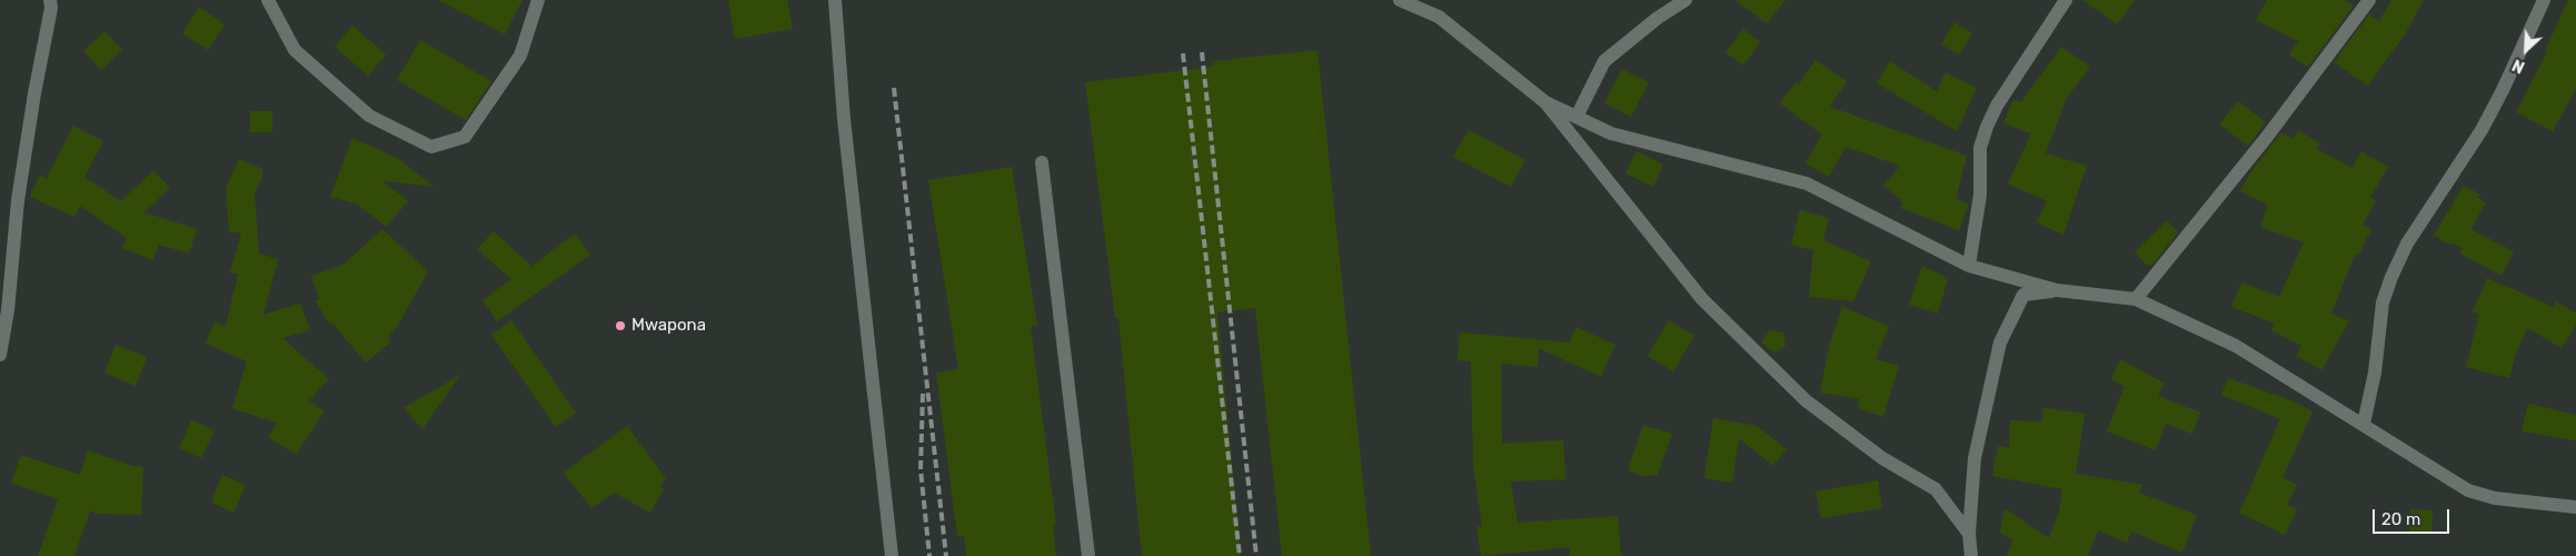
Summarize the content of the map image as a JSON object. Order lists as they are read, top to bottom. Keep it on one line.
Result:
{"places":["Mwapona"],"scale_bar":"20 m","north":"bottom left"}
